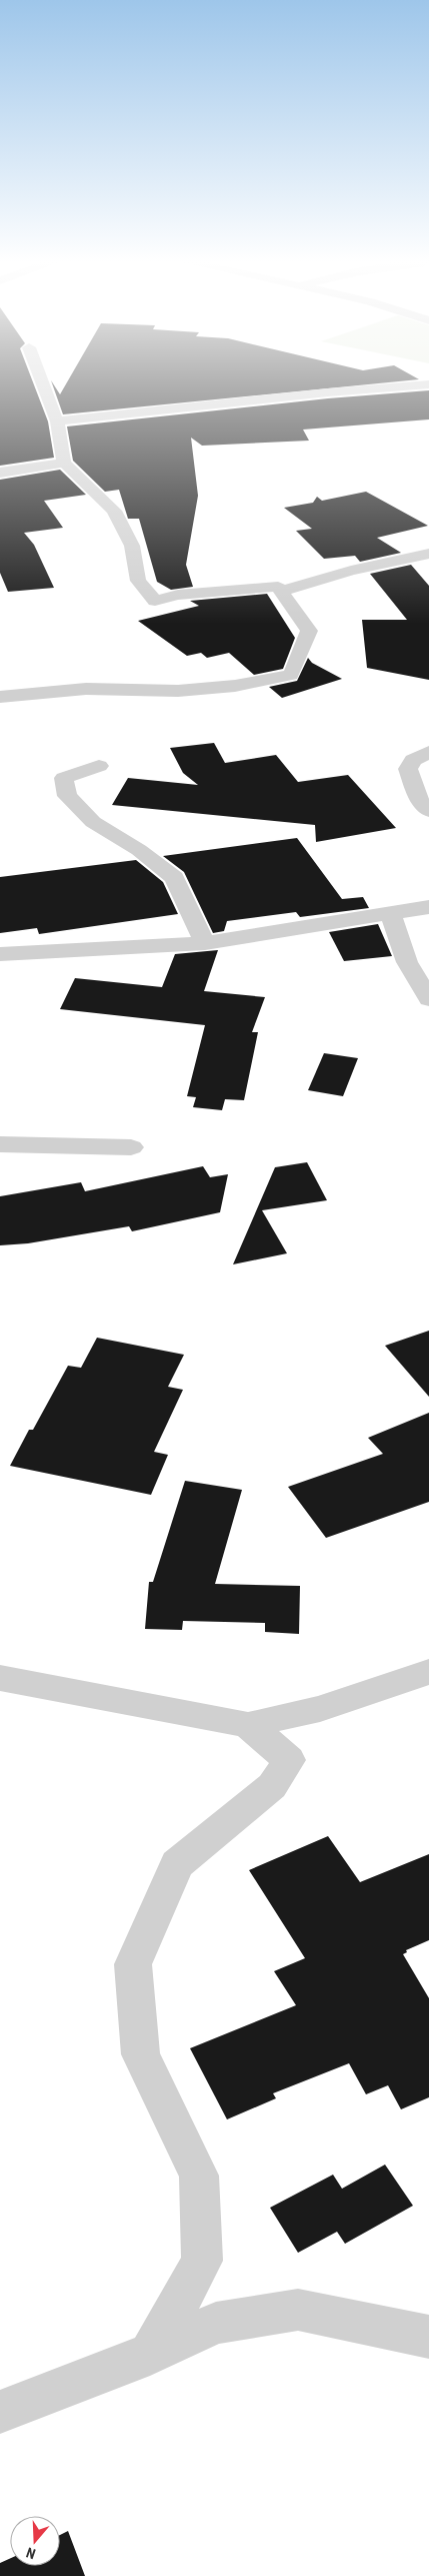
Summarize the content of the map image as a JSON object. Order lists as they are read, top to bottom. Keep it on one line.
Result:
{"north":"bottom"}
